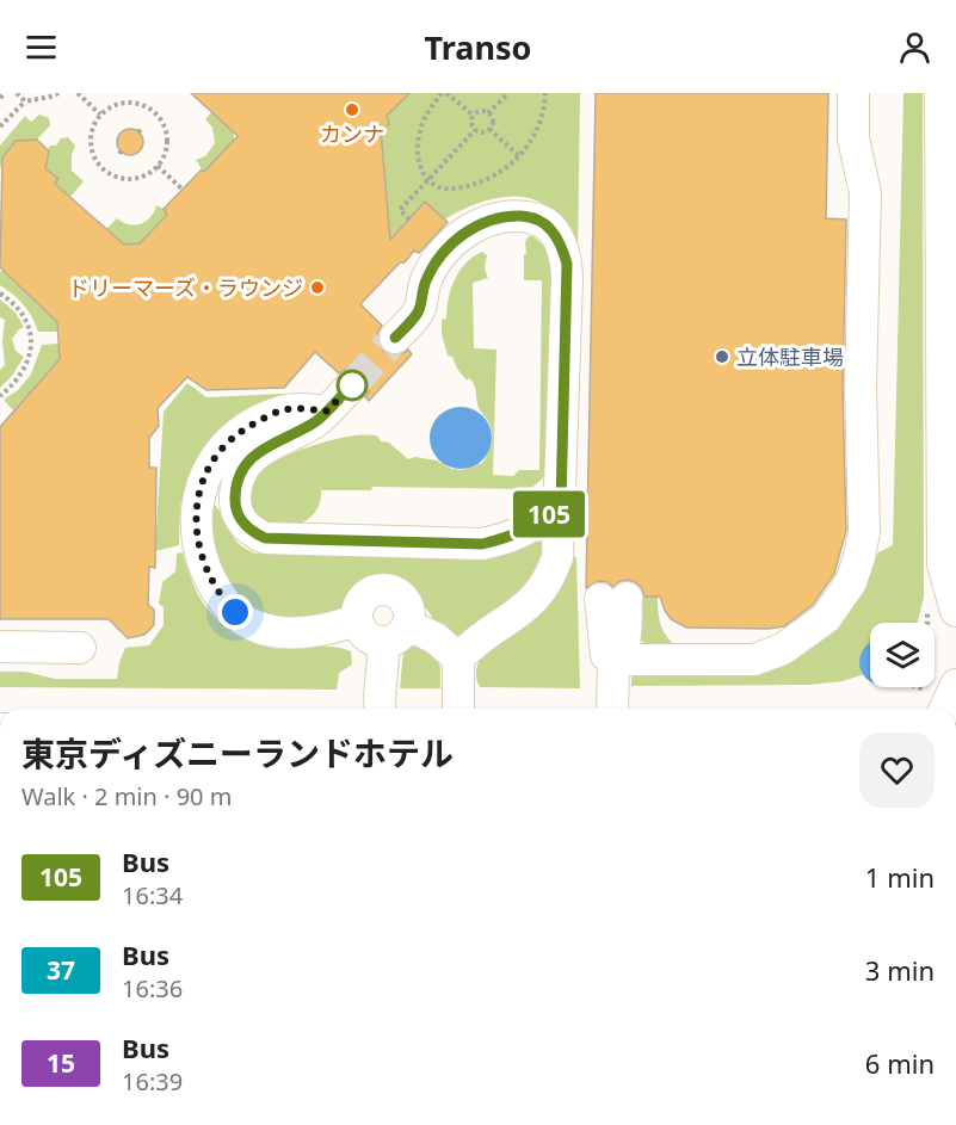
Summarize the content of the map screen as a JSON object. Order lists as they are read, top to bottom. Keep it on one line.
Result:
{"places":["カンナ","ドリーマーズ・ラウンジ","立体駐車場"],"lines":["bus line 105"],"page":{"header":"Transo","on_map":"105","heading":["東京ディズニーランドホテル","Walk · 2 min · 90 m"],"list":[{"mark":"105","name":"Bus","note":"16:34","value":"1 min"},{"mark":"37","name":"Bus","note":"16:36","value":"3 min"},{"mark":"15","name":"Bus","note":"16:39","value":"6 min"}]}}
